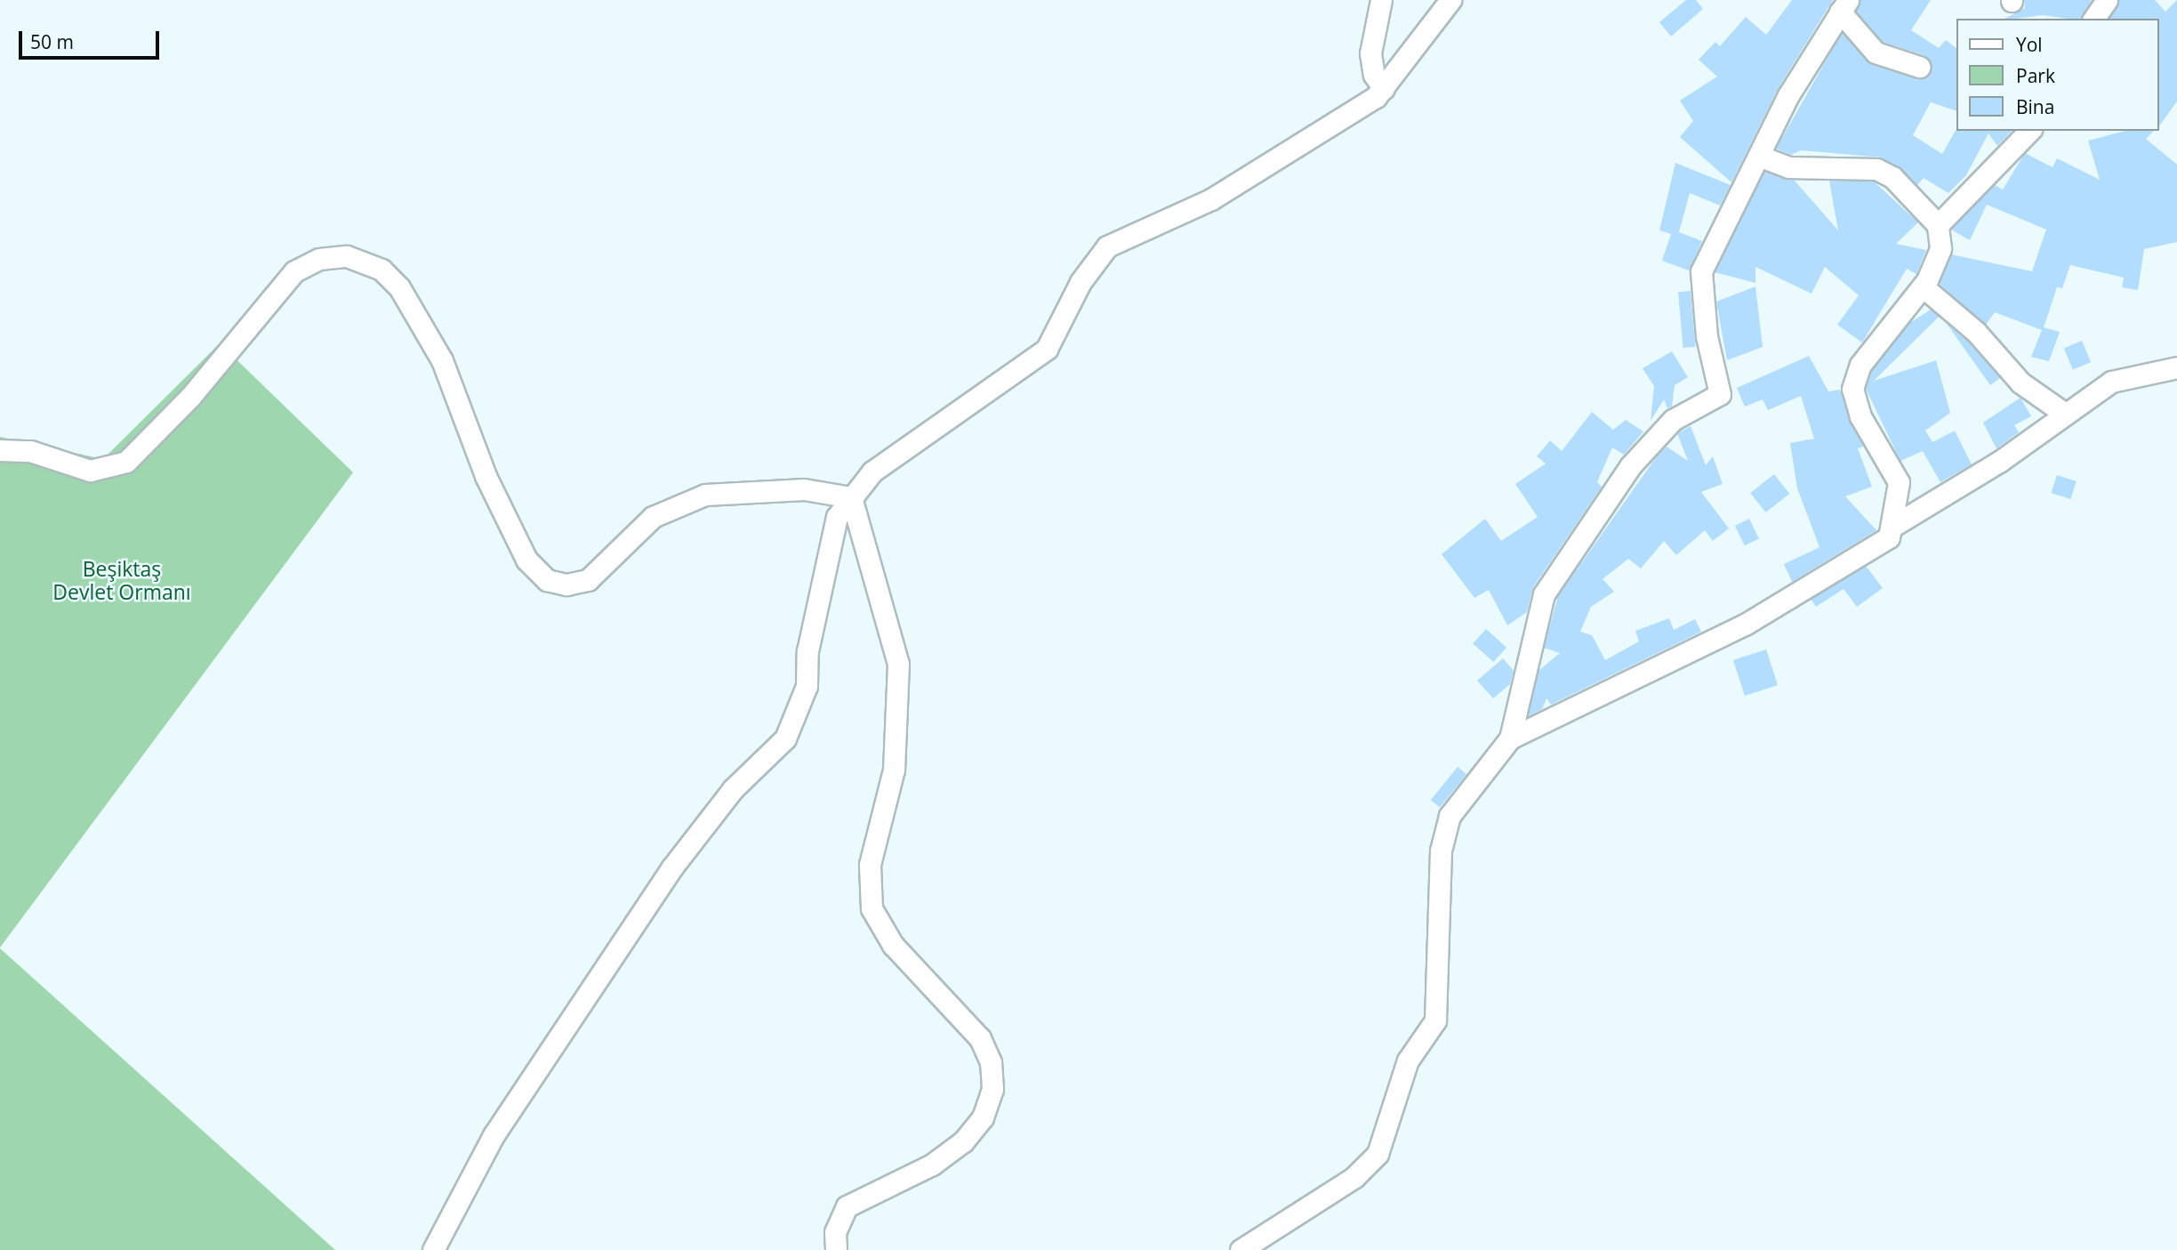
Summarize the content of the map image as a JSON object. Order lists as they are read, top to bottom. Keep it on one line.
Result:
{"parks":["Beşiktaş Devlet Ormanı"],"legend":["Yol","Park","Bina"],"scale_bar":"50 m"}
